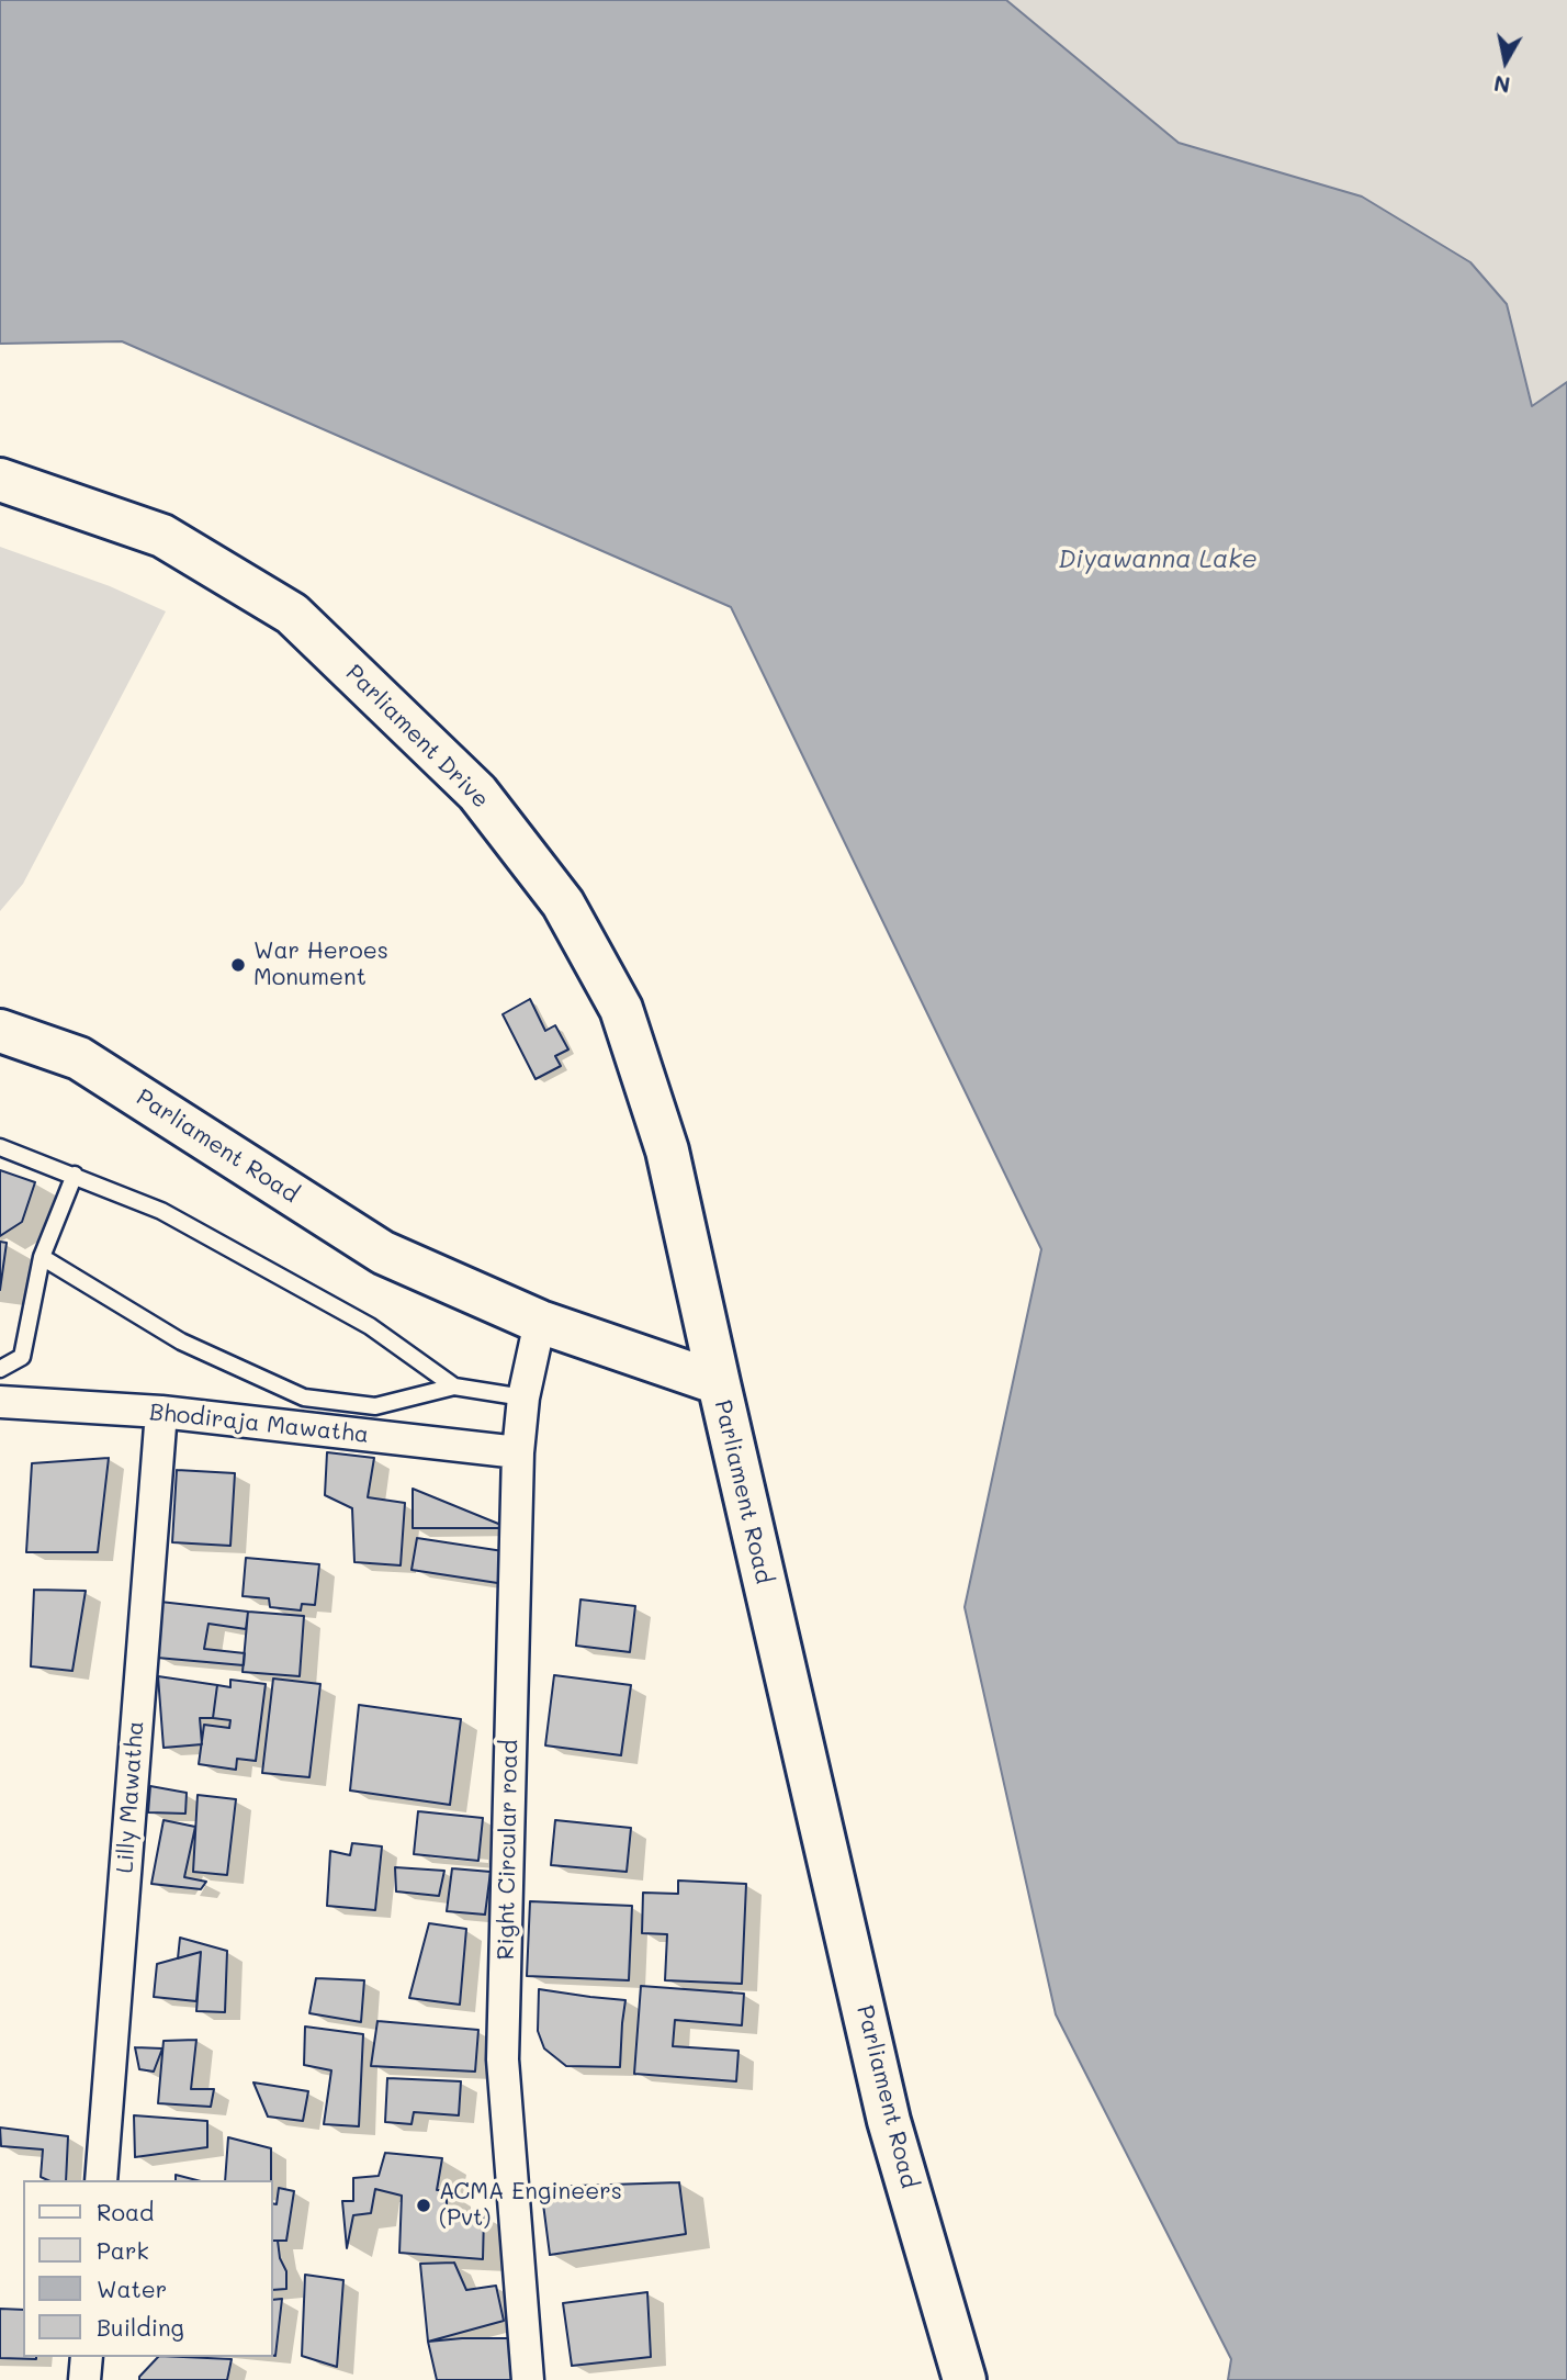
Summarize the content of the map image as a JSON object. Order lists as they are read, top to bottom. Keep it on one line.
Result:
{"streets":{"main road":["Parliament Drive","Parliament Road"],"street":["Bhodiraja Mawatha","Lilly Mawatha","Right Circular road"]},"crossings":[["Parliament Drive","Parliament Road"],["Parliament Road","Right Circular road"],["Bhodiraja Mawatha","Lilly Mawatha"],["Bhodiraja Mawatha","Right Circular road"]],"water":["Diyawanna Lake"],"places":["War Heroes Monument","ACMA Engineers (Pvt)"],"legend":["Road","Park","Water","Building"],"north":"bottom"}
